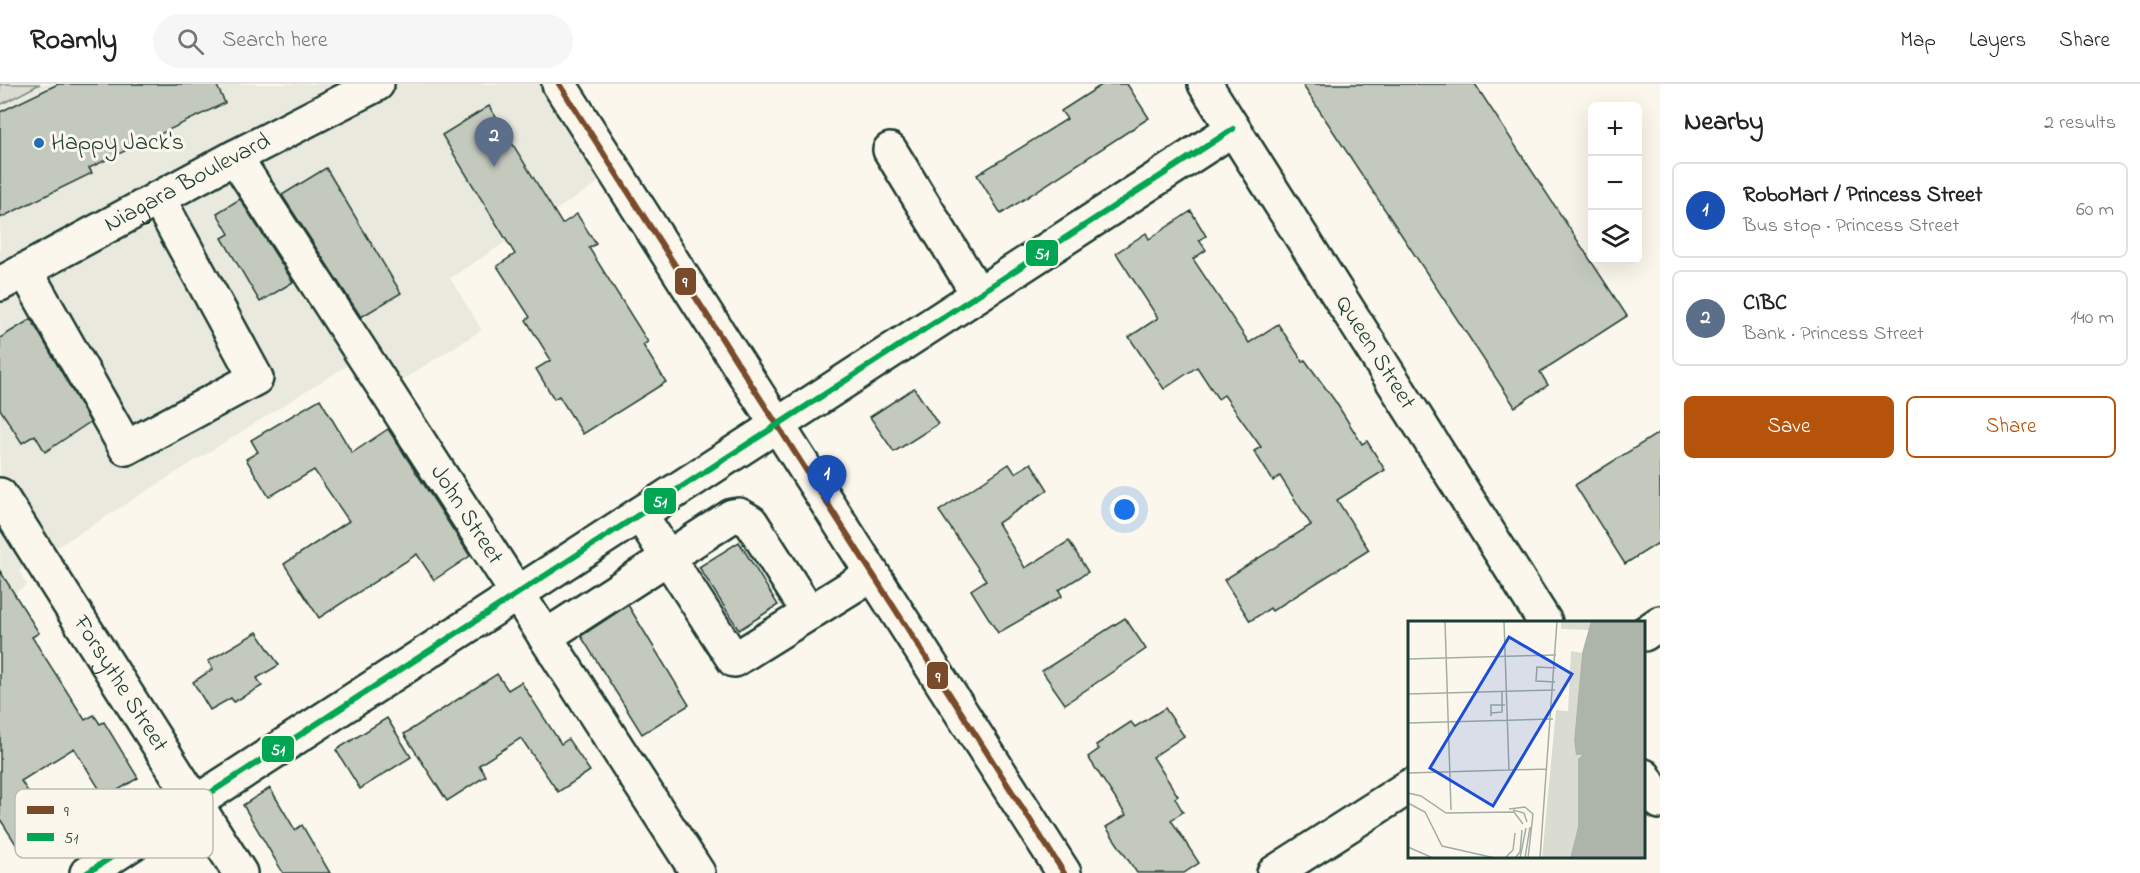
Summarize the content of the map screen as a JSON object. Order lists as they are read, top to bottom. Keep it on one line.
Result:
{"streets":{"street":["Niagara Boulevard","Queen Street","John Street","Forsythe Street"]},"crossings":[["Niagara Boulevard","John Street"]],"places":["Happy Jack's"],"lines":["transit line 9","transit line 51"],"legend":["9","51"],"page":{"header":"Roamly","search":"Search here","nav":["Map","Layers","Share"],"heading":["Nearby","2 results"],"map_buttons":["+","−"],"pins":["2","1"],"list":[{"mark":"1","name":"RoboMart / Princess Street","note":"Bus stop · Princess Street","value":"60 m"},{"mark":"2","name":"CIBC","note":"Bank · Princess Street","value":"140 m"}],"buttons":["Save","Share"]}}
